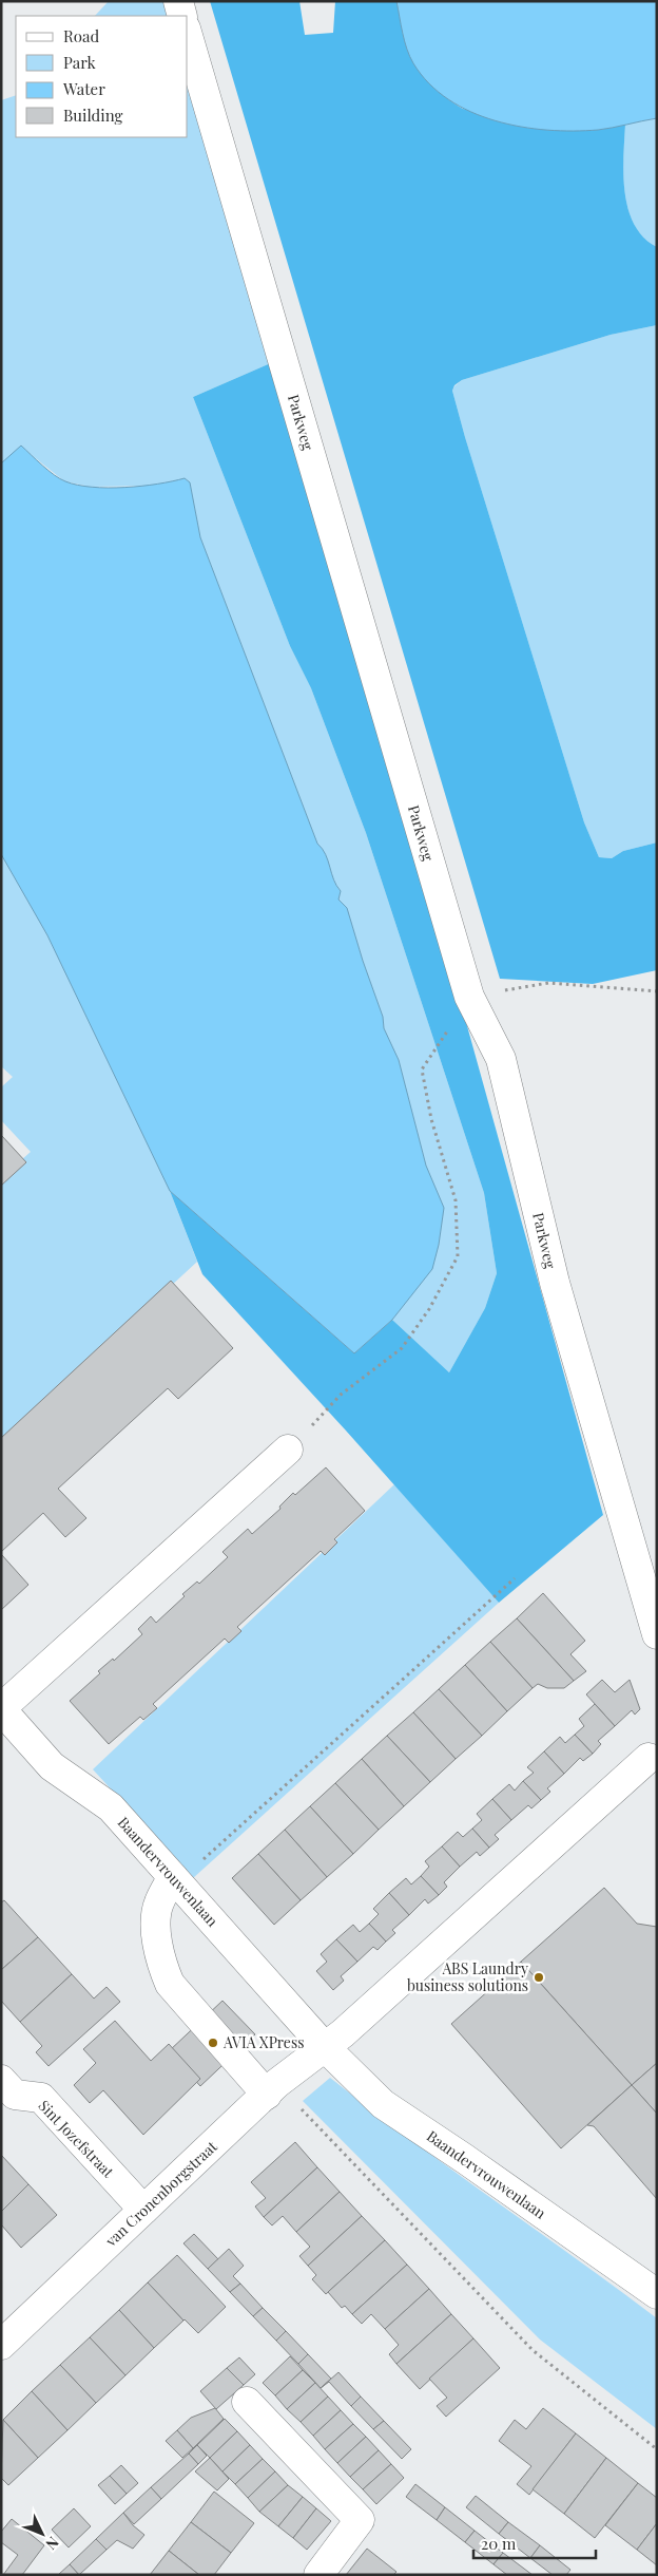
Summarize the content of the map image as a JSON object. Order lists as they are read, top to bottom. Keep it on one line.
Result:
{"streets":{"street":["Parkweg","Baandervrouwenlaan","Sint Jozefstraat","van Cronenborgstraat"]},"crossings":[["Baandervrouwenlaan","van Cronenborgstraat"],["Sint Jozefstraat","van Cronenborgstraat"]],"places":["ABS Laundry business solutions","AVIA XPress"],"legend":["Road","Park","Water","Building"],"scale_bar":"20 m","north":"bottom right"}
